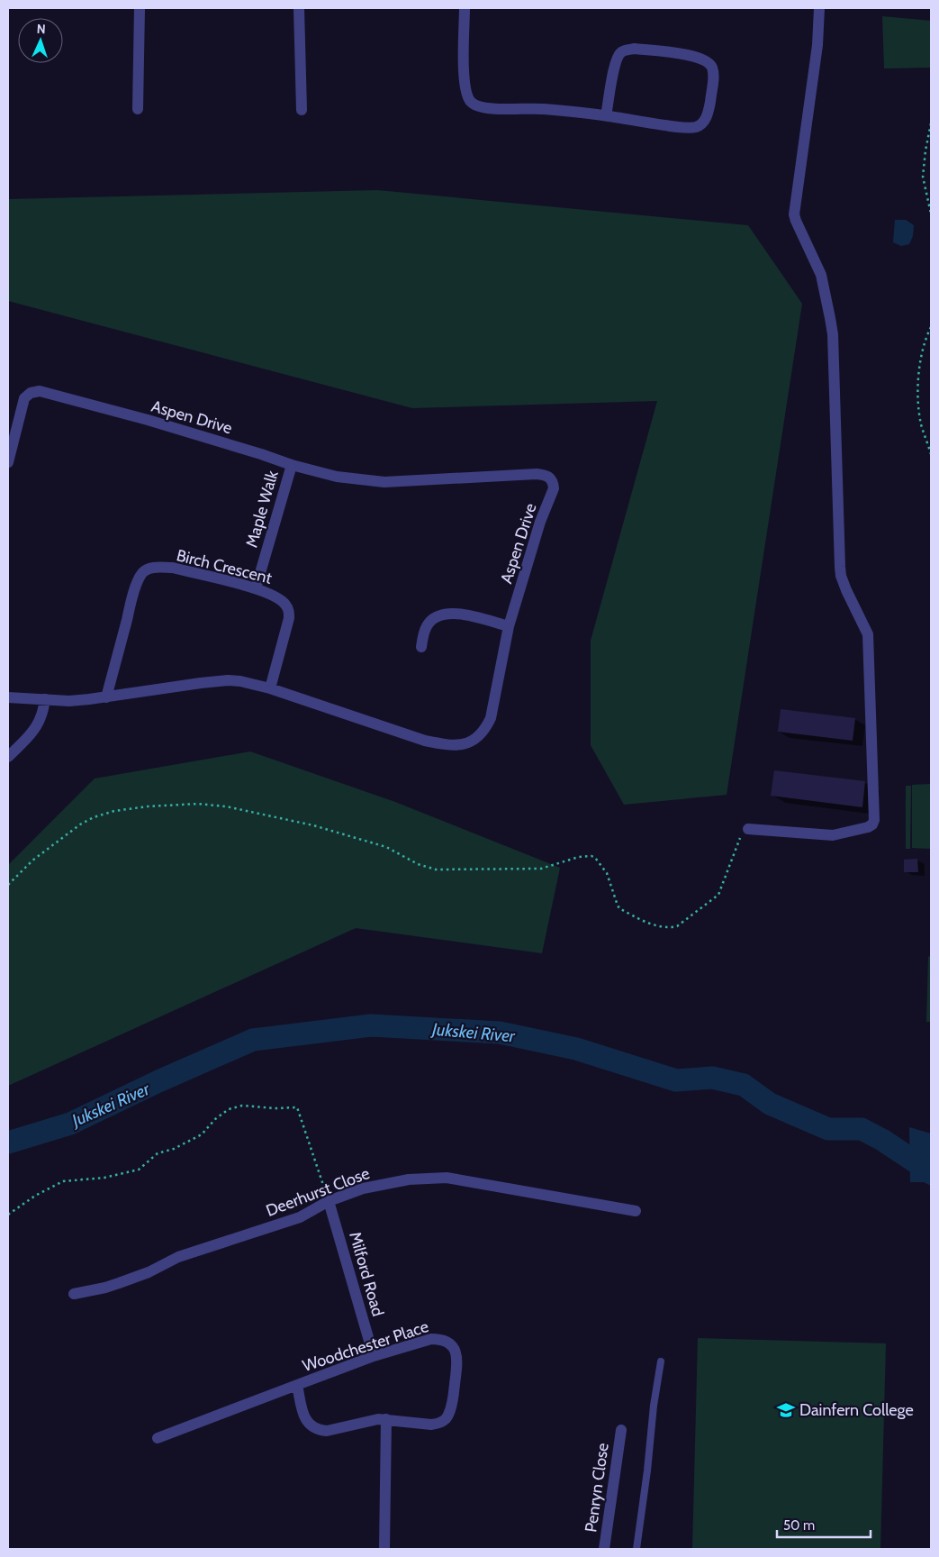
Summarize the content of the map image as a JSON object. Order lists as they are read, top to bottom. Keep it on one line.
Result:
{"streets":{"street":["Aspen Drive","Maple Walk","Birch Crescent","Deerhurst Close","Milford Road","Woodchester Place","Penryn Close"]},"crossings":[["Aspen Drive","Maple Walk"],["Aspen Drive","Birch Crescent"],["Maple Walk","Birch Crescent"],["Deerhurst Close","Milford Road"],["Milford Road","Woodchester Place"]],"water":["Jukskei River"],"places":{"school or university":["Dainfern College"]},"scale_bar":"50 m","north":"top"}
